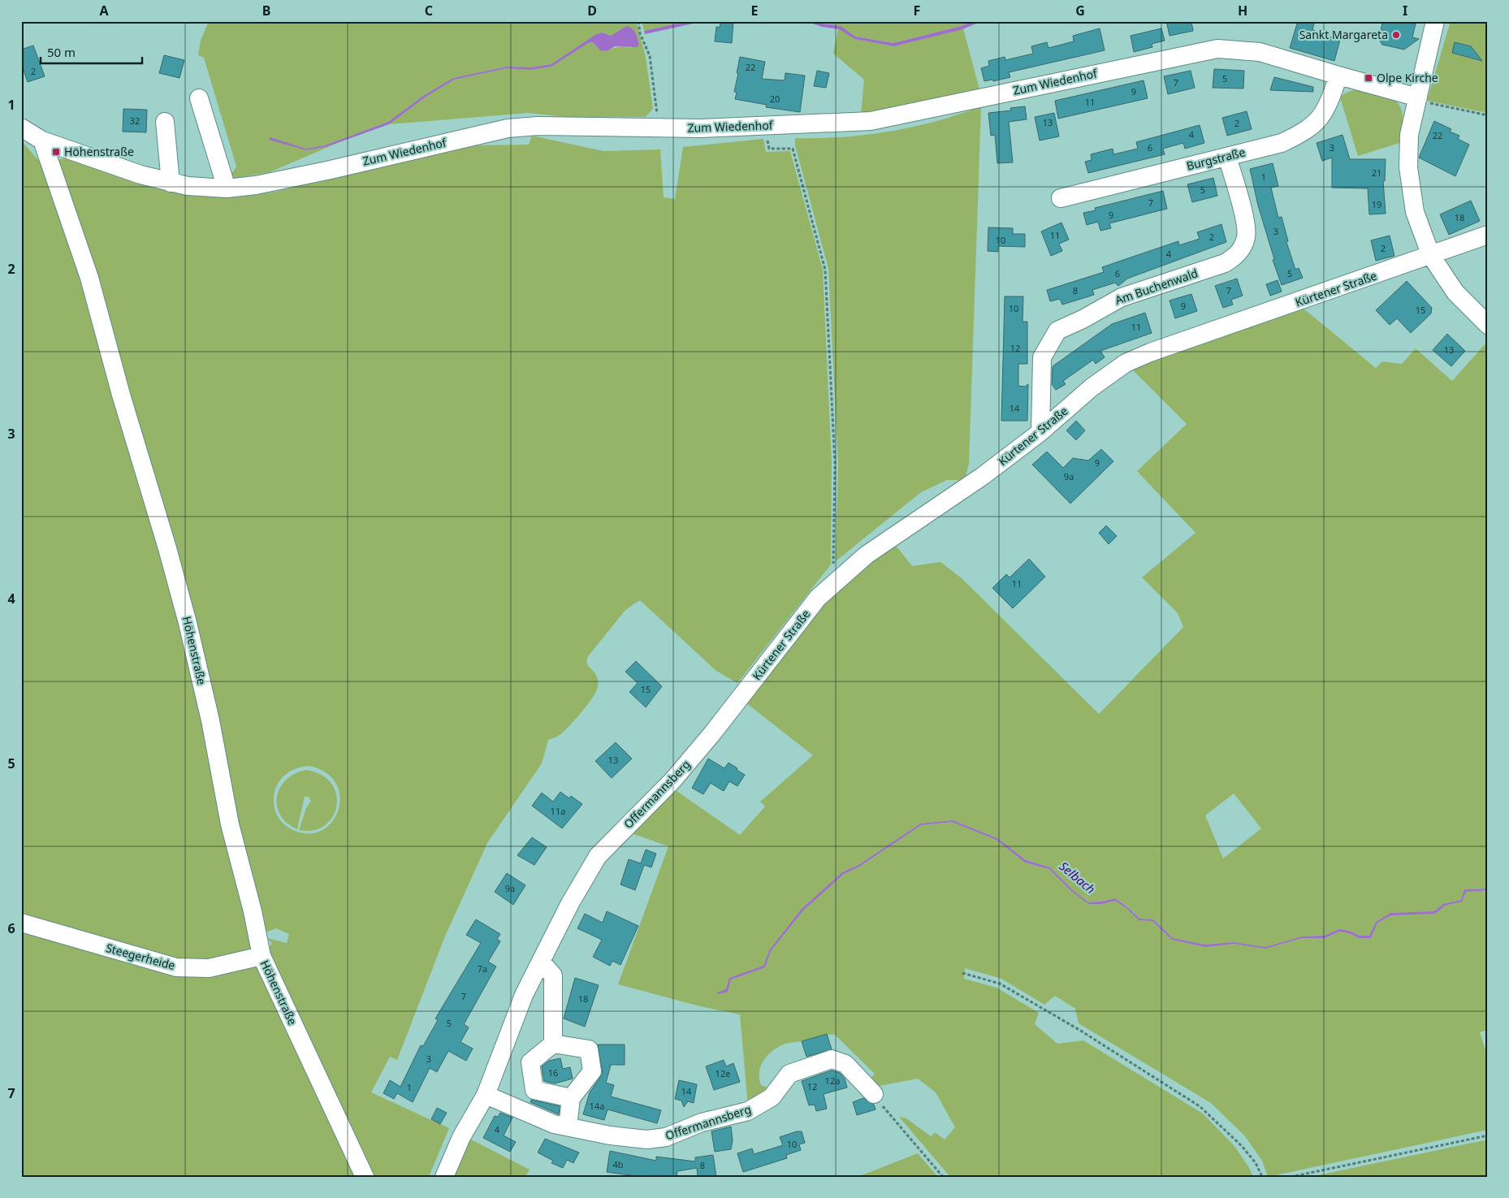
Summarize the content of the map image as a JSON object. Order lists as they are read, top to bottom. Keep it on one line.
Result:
{"streets":{"street":["Zum Wiedenhof","Burgstraße","Am Buchenwald","Kürtener Straße","Höhenstraße","Offermannsberg","Steegerheide"]},"crossings":[["Zum Wiedenhof","Burgstraße"],["Zum Wiedenhof","Höhenstraße"],["Burgstraße","Am Buchenwald"],["Am Buchenwald","Kürtener Straße"],["Kürtener Straße","Offermannsberg"],["Höhenstraße","Steegerheide"]],"water":["Selbach"],"places":{"other":["Sankt Margareta"],"transit":["Olpe Kirche","Höhenstraße"]},"house_numbers":["22","2","5","7","9","20","11","32","13","2","4","22","6","3","21","1","5","7","19","9","18","3","11","2","10","2","4","6","5","8","7","9","10","15","11","12","13","14","9","9a","11","15","13","11a","9a","7a","7","18","5","3","16","12e","12a","12","1","14","14a","4","10","4b","8"],"scale_bar":"50 m","grid":{"columns":["A","B","C","D","E","F","G","H","I"],"rows":["1","2","3","4","5","6","7"]}}
